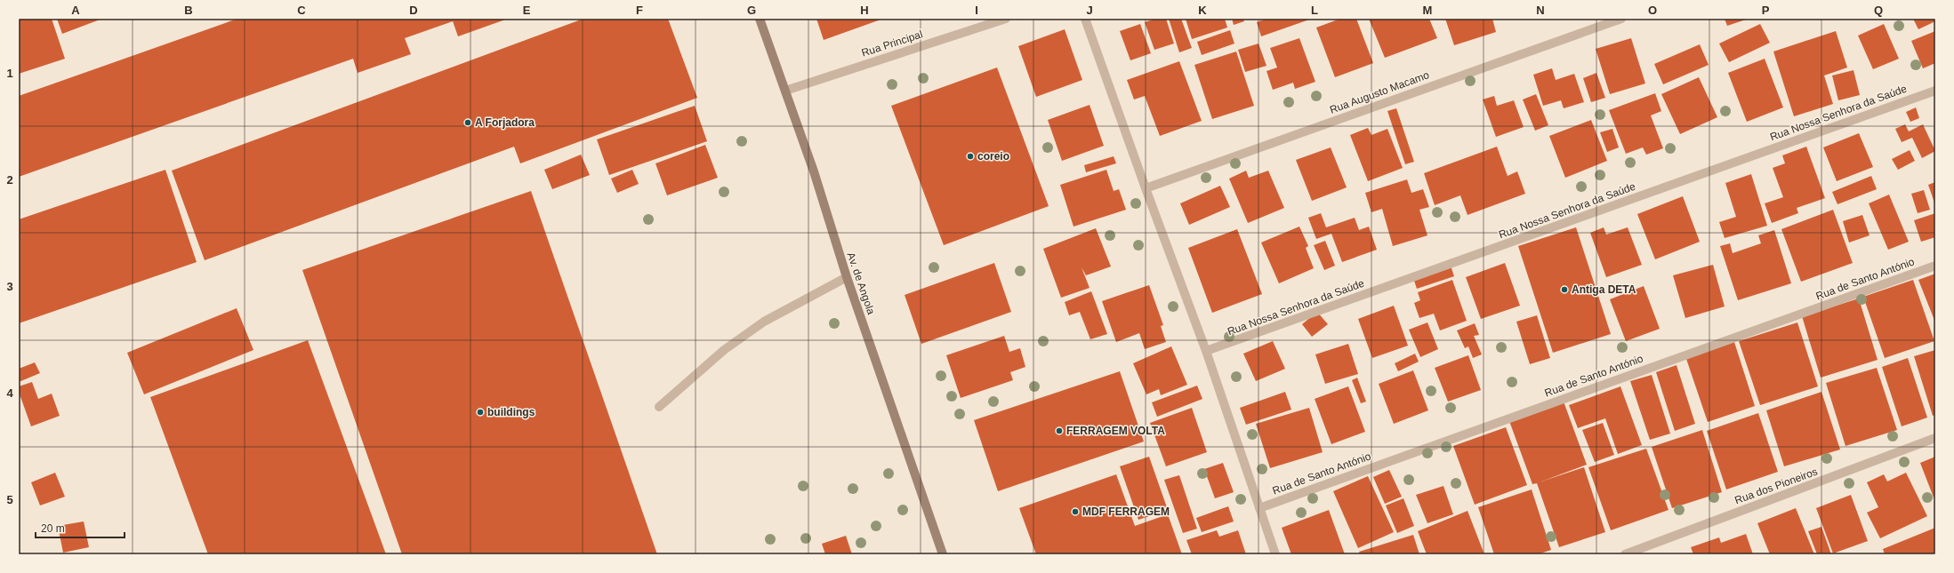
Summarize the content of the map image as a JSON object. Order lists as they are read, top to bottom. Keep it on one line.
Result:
{"streets":{"main road":["Av. de Angola"],"street":["Rua Principal","Rua Augusto Macamo","Rua Nossa Senhora da Saúde","Rua de Santo António","Rua dos Pioneiros"]},"crossings":[["Rua Principal","Av. de Angola"]],"places":["A Forjadora","coreio","Antiga DETA","buildings","FERRAGEM VOLTA","MDF FERRAGEM"],"scale_bar":"20 m","grid":{"columns":["A","B","C","D","E","F","G","H","I","J","K","L","M","N","O","P","Q"],"rows":["1","2","3","4","5"]}}
